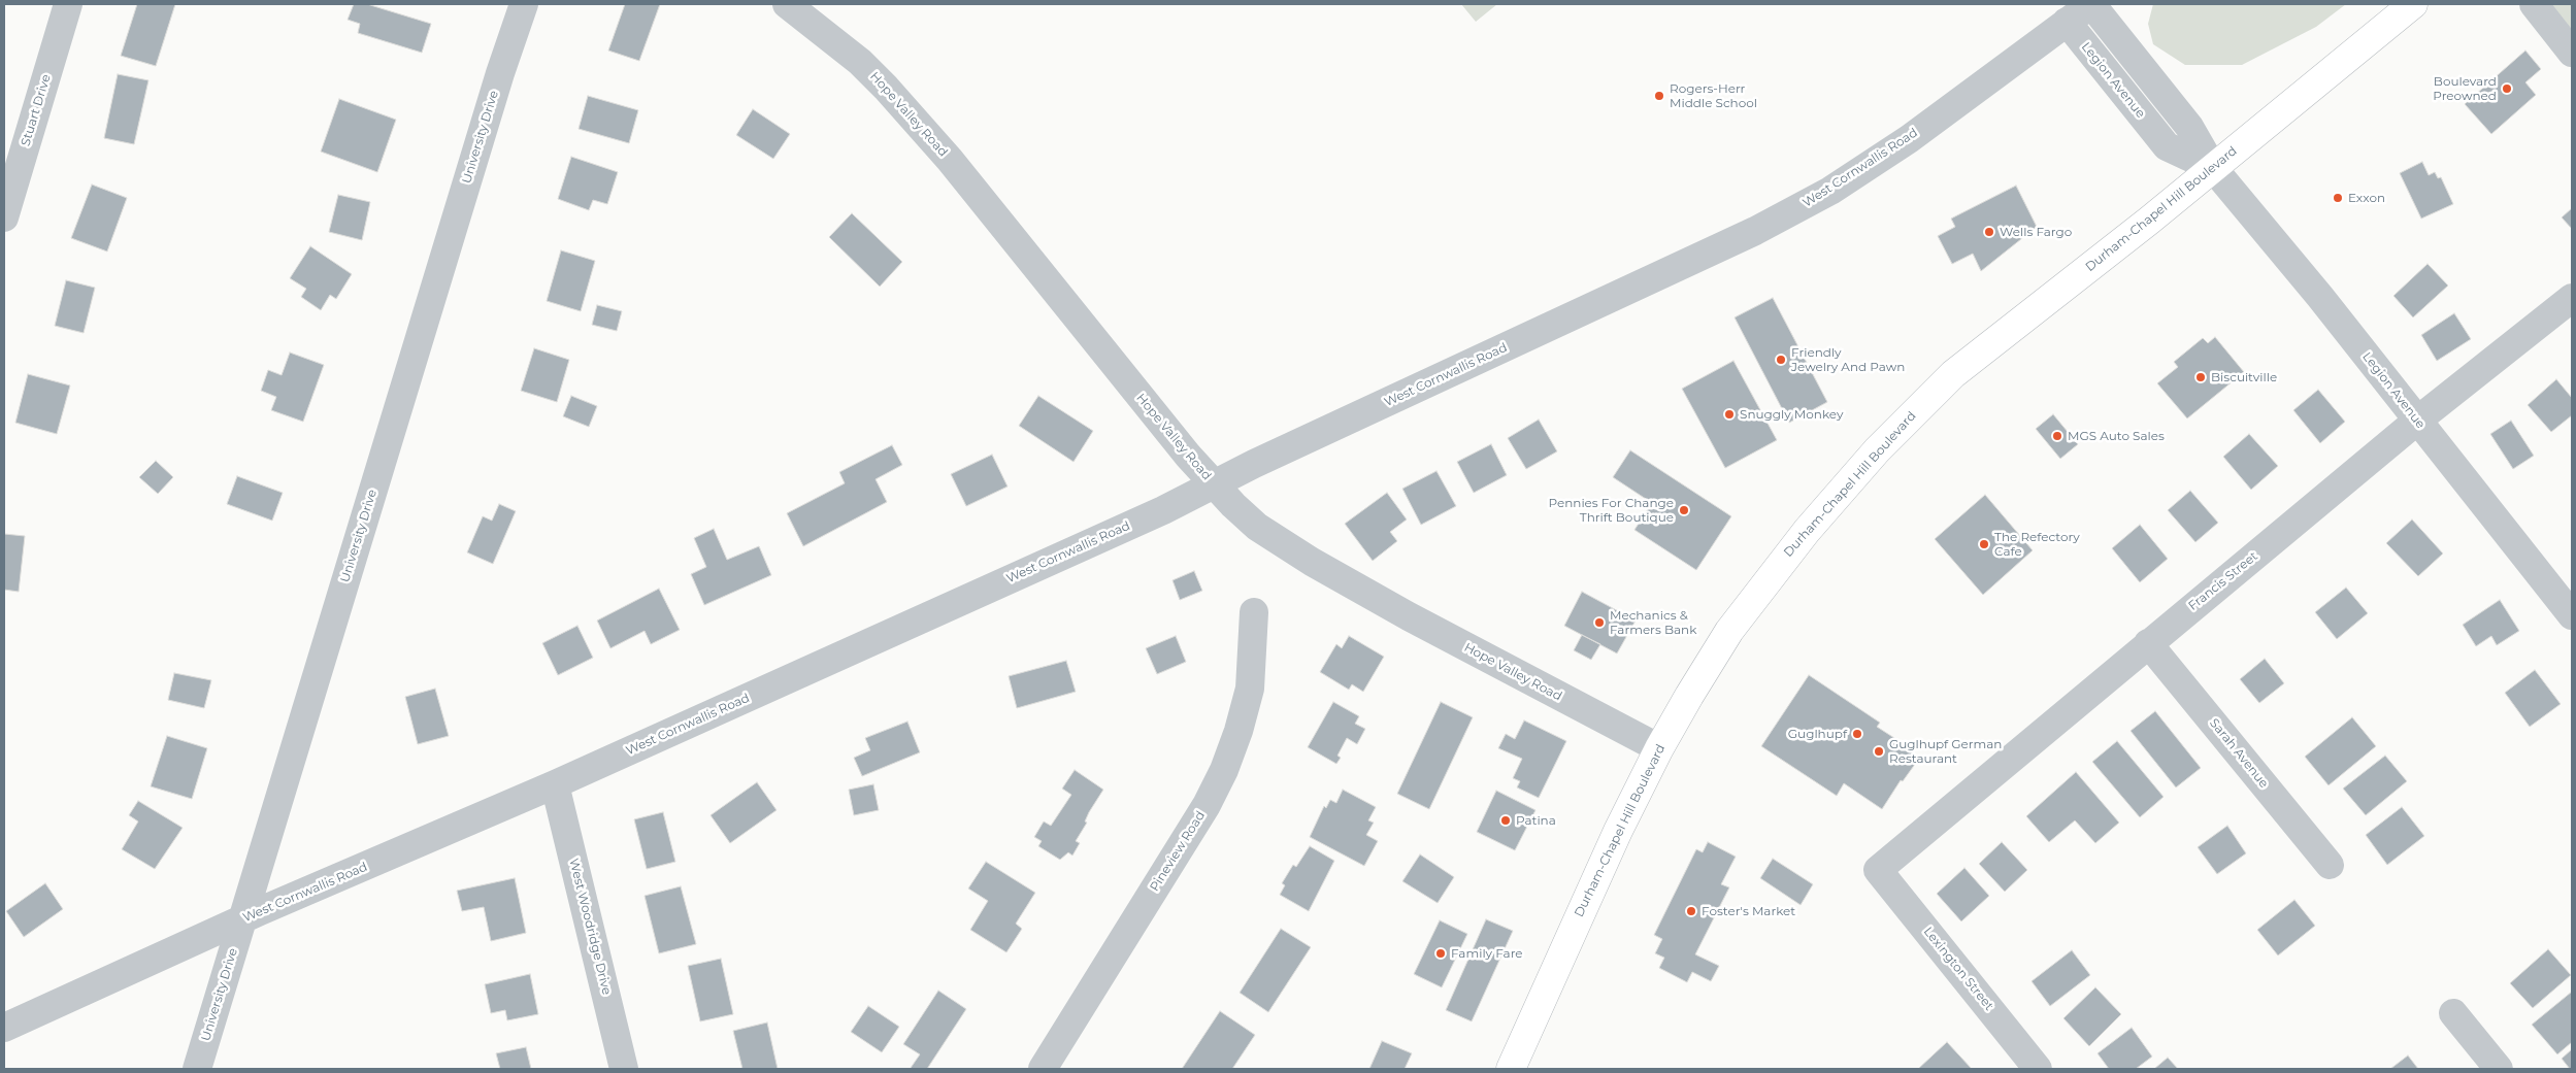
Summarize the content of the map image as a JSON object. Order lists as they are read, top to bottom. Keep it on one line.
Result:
{"streets":{"main road":["Durham-Chapel Hill Boulevard"],"street":["Legion Avenue","Stuart Drive","Hope Valley Road","University Drive","West Cornwallis Road","Francis Street","Sarah Avenue","Pineview Road","West Woodridge Drive","Lexington Street"]},"crossings":[["Legion Avenue","West Cornwallis Road"],["Legion Avenue","Durham-Chapel Hill Boulevard"],["Legion Avenue","Francis Street"],["Hope Valley Road","West Cornwallis Road"],["Hope Valley Road","Durham-Chapel Hill Boulevard"],["University Drive","West Cornwallis Road"],["West Cornwallis Road","West Woodridge Drive"],["Francis Street","Sarah Avenue"],["Francis Street","Lexington Street"]],"places":["Boulevard Preowned","Rogers-Herr Middle School","Exxon","Wells Fargo","Friendly Jewelry And Pawn","Biscuitville","Snuggly Monkey","MGS Auto Sales","Pennies For Change Thrift Boutique","The Refectory Cafe","Mechanics & Farmers Bank","Guglhupf","Guglhupf German Restaurant","Patina","Foster's Market","Family Fare"]}
